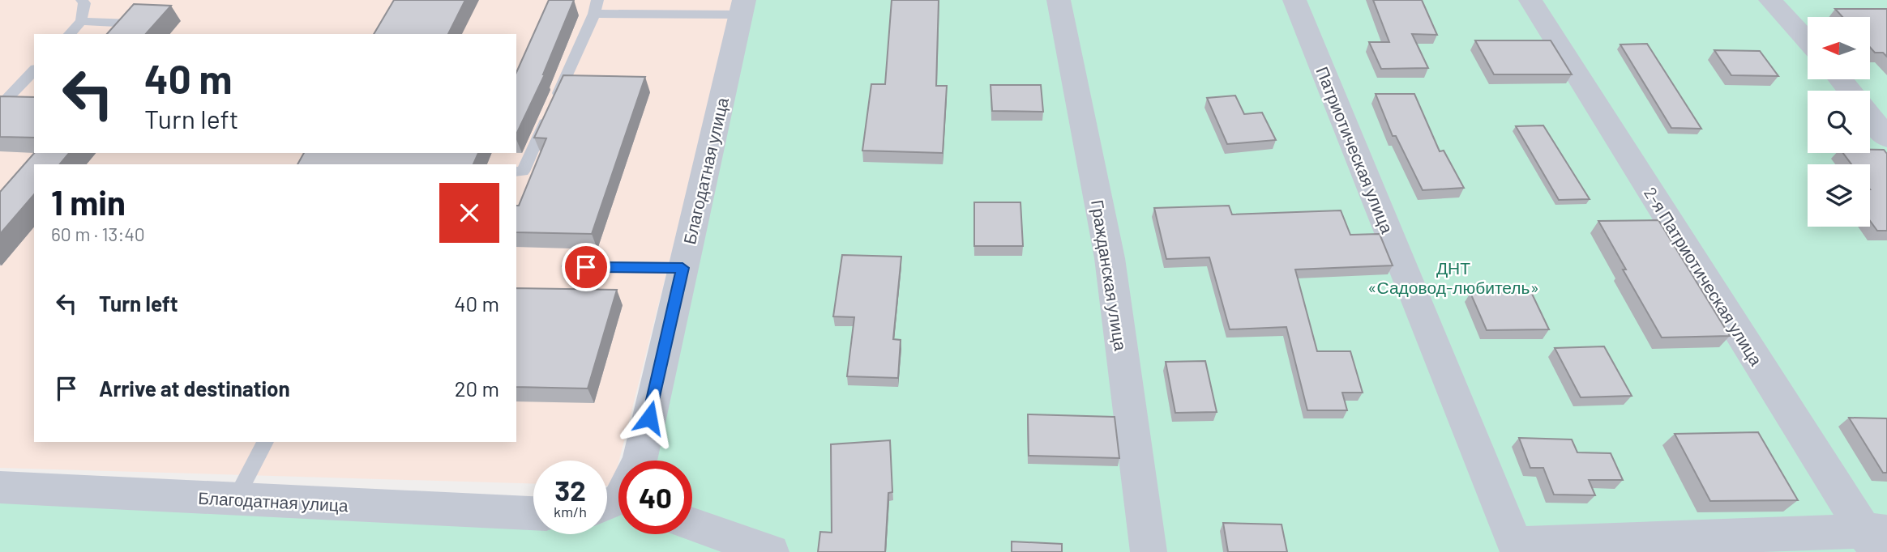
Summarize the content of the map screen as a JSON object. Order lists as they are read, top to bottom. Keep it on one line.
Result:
{"streets":{"street":["Патриотическая улица","Благодатная улица","Гражданская улица","2-я Патриотическая улица"]},"parks":["ДНТ «Садовод-любитель»"],"north":"left","page":{"turn":["40 m","Turn left"],"heading":["1 min","60 m · 13:40"],"list":[{"name":"Turn left","value":"40 m"},{"name":"Arrive at destination","value":"20 m"}],"speed":"32 km/h","limit":"40"}}
